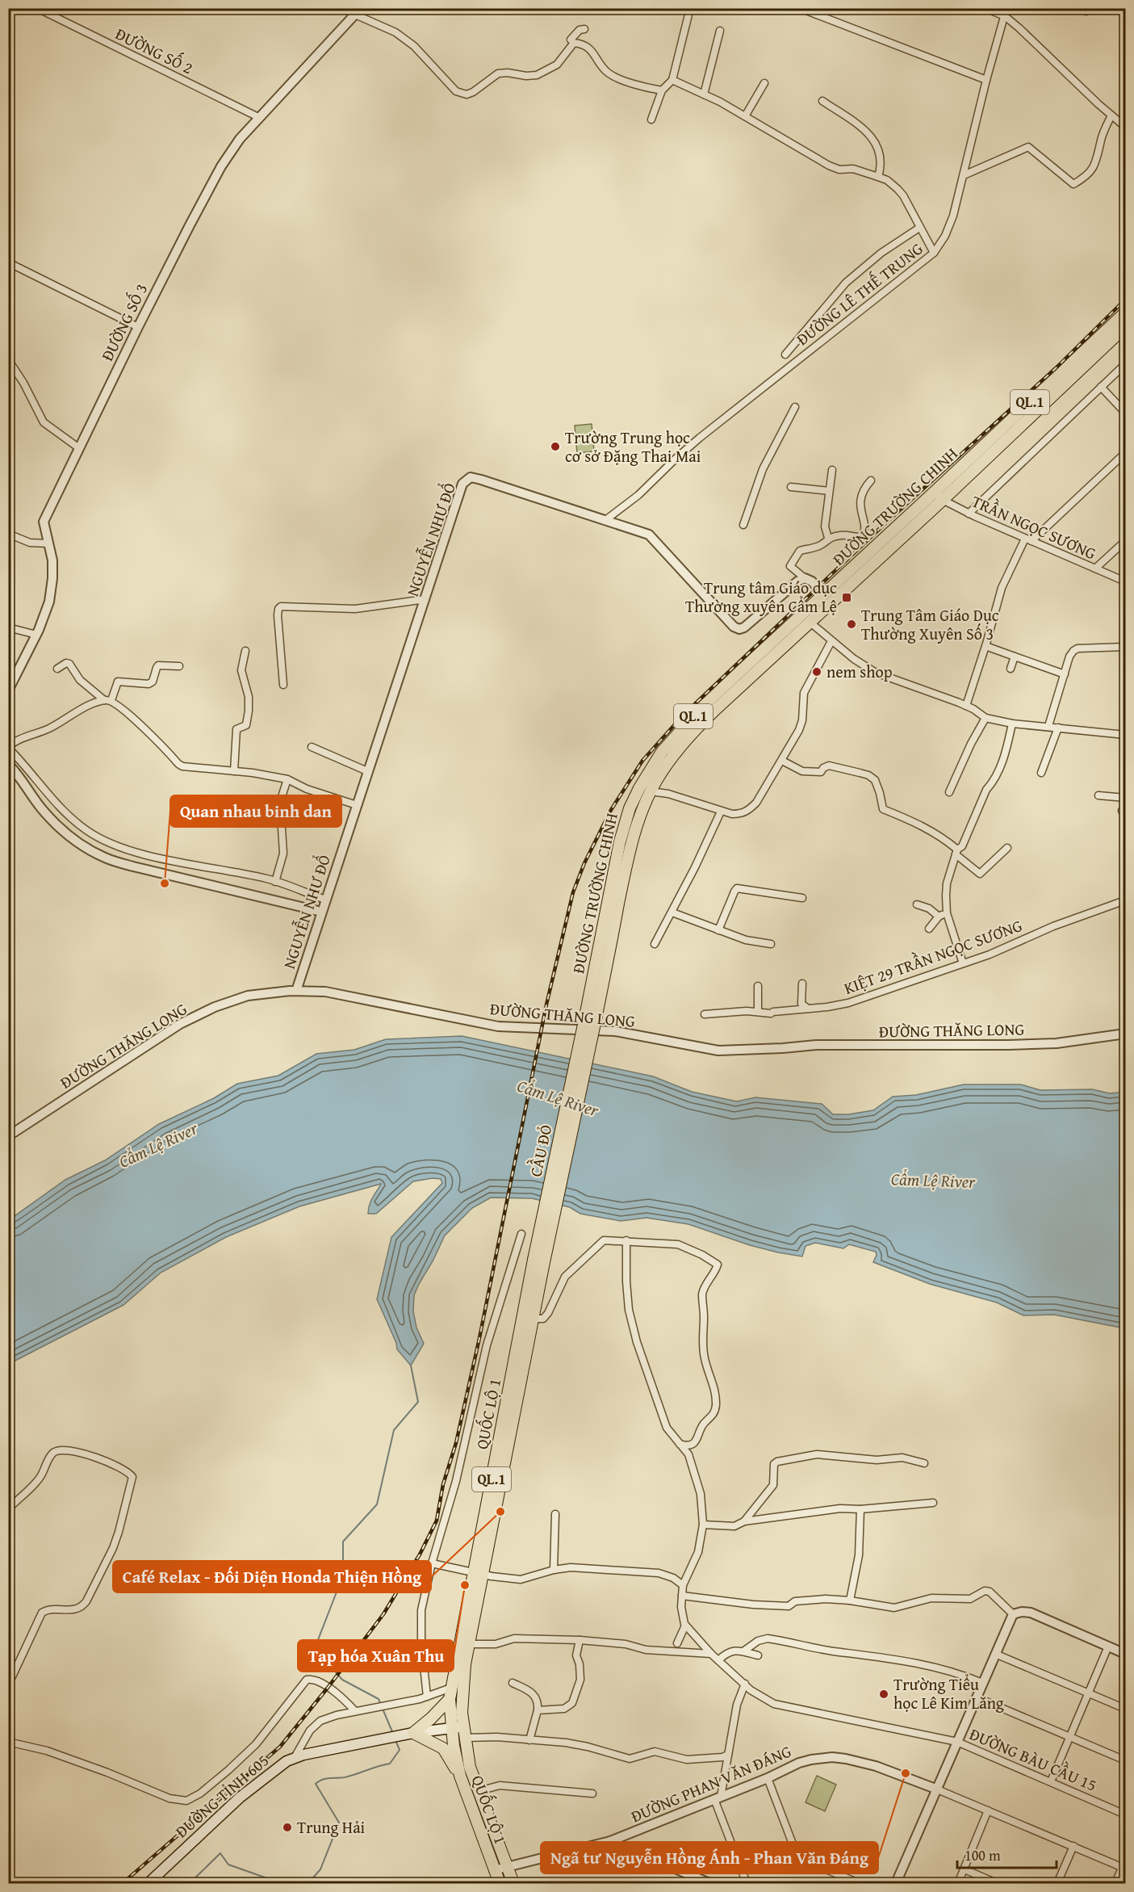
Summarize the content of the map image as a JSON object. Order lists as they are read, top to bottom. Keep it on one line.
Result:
{"streets":{"highway":["QL.1","ĐƯỜNG TRƯỜNG CHINH","CẦU ĐỎ","QUỐC LỘ 1"],"main road":["ĐƯỜNG TỈNH 605"],"street":["ĐƯỜNG SỐ 2","ĐƯỜNG LÊ THẾ TRUNG","ĐƯỜNG SỐ 3","TRẦN NGỌC SƯƠNG","NGUYỄN NHƯ ĐỔ","KIỆT 29 TRẦN NGỌC SƯƠNG","ĐƯỜNG THĂNG LONG","ĐƯỜNG BÀU CẦU 15","ĐƯỜNG PHAN VĂN ĐÁNG"]},"crossings":[["ĐƯỜNG SỐ 2","ĐƯỜNG SỐ 3"],["ĐƯỜNG LÊ THẾ TRUNG","NGUYỄN NHƯ ĐỔ"],["ĐƯỜNG TRƯỜNG CHINH","TRẦN NGỌC SƯƠNG"],["ĐƯỜNG TRƯỜNG CHINH","CẦU ĐỎ"],["NGUYỄN NHƯ ĐỔ","ĐƯỜNG THĂNG LONG"],["CẦU ĐỎ","QUỐC LỘ 1"],["QUỐC LỘ 1","ĐƯỜNG PHAN VĂN ĐÁNG"],["QUỐC LỘ 1","ĐƯỜNG TỈNH 605"]],"water":["Cẩm Lệ River"],"places":{"other":["Trường Trung học cơ sở Đặng Thai Mai","Trung Tâm Giáo Dục Thường Xuyên Số 3","nem shop","Quan nhau binh dan","Café Relax - Đối Diện Honda Thiện Hồng","Tạp hóa Xuân Thu","Trường Tiểu học Lê Kim Lăng","Ngã tư Nguyễn Hồng Ánh - Phan Văn Đáng","Trung Hải"],"transit":["Trung tâm Giáo dục Thường xuyên Cẩm Lệ"]},"scale_bar":"100 m"}
